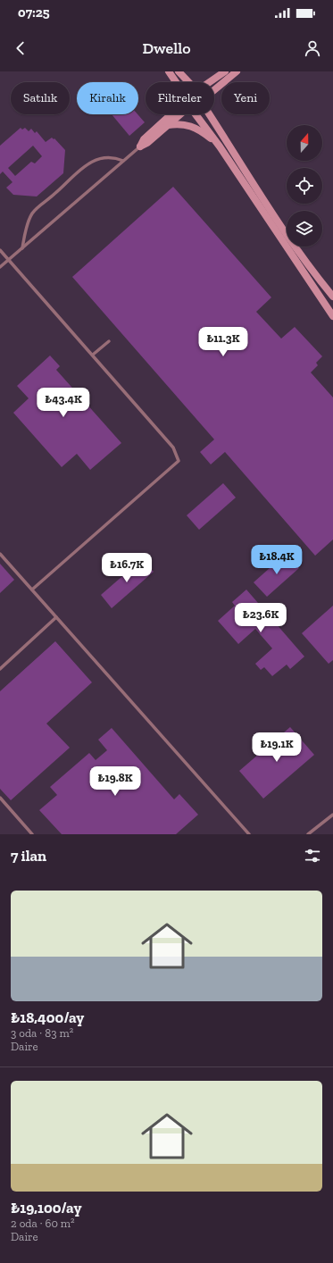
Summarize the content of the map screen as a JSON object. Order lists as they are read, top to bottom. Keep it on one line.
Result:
{"north":"top","page":{"status":"07:25","header":"Dwello","chip":["Satılık","Kiralık","Filtreler","Yeni"],"price":["₺11.3K","₺43.4K","₺18.4K","₺16.7K","₺23.6K","₺19.1K","₺19.8K"],"heading":"7 ilan","list":[{"name":"₺18,400/ay","note":"3 oda · 83 m² · Daire"},{"name":"₺19,100/ay","note":"2 oda · 60 m² · Daire"}]}}
